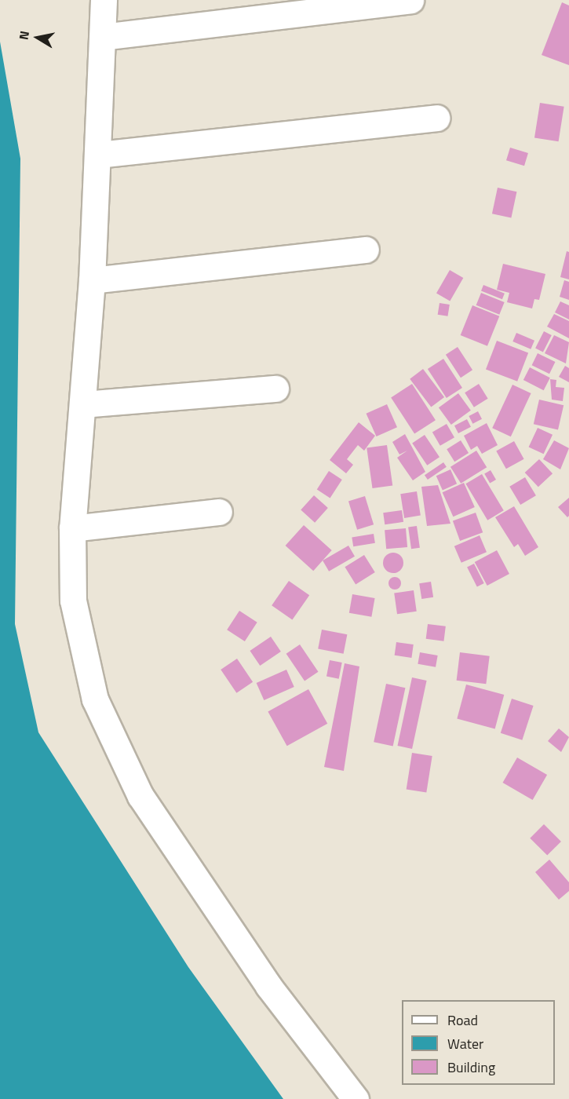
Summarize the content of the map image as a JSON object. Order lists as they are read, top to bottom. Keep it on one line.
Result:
{"legend":["Road","Water","Building"],"north":"left"}
